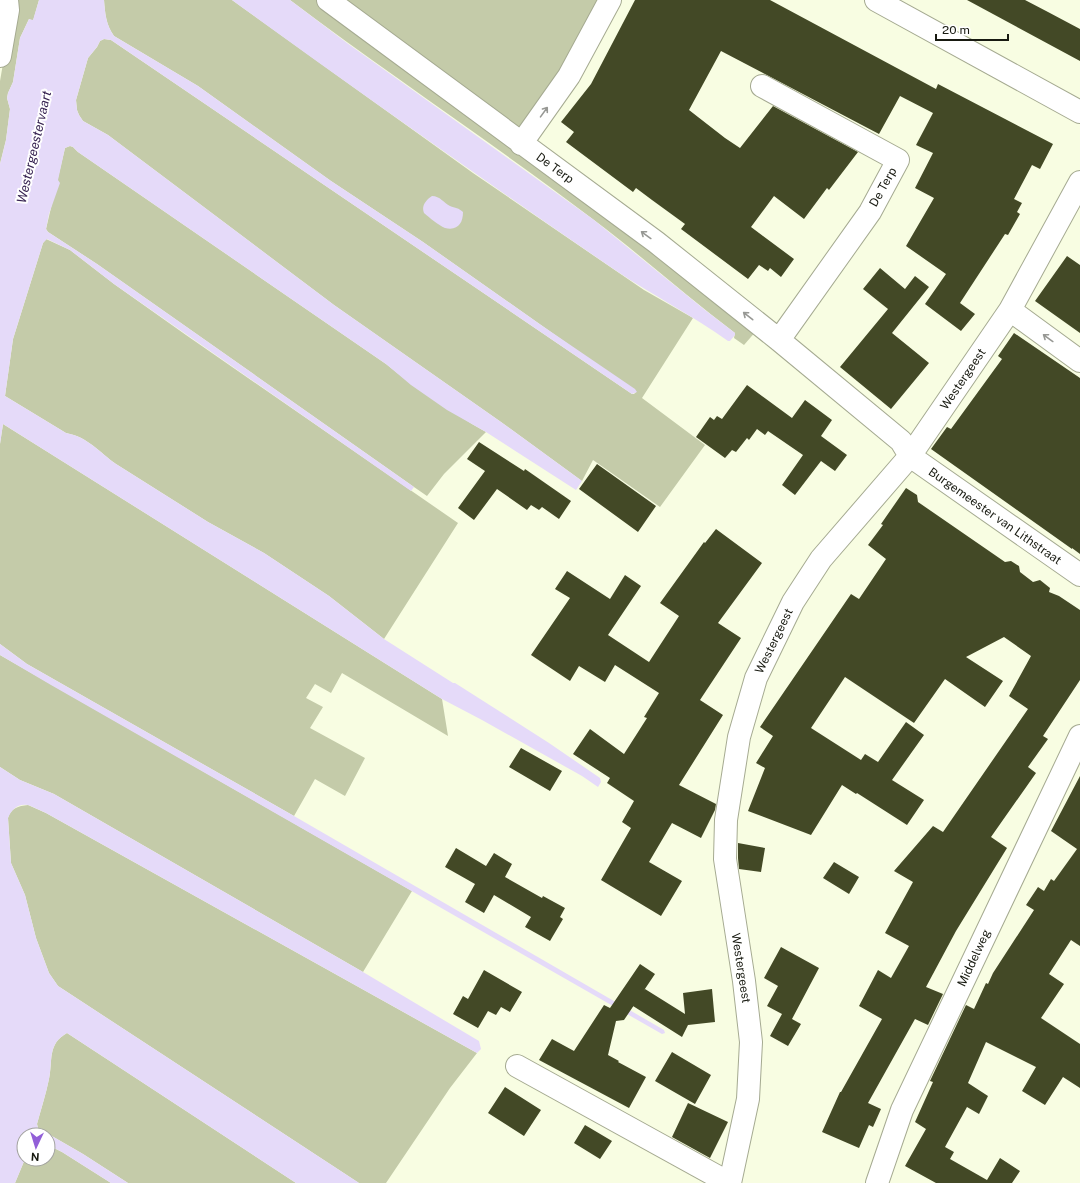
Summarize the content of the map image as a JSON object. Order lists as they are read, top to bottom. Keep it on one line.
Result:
{"streets":{"street":["De Terp","Westergeest","Burgemeester van Lithstraat","Middelweg"]},"crossings":[["De Terp","Westergeest"],["De Terp","Burgemeester van Lithstraat"],["Westergeest","Burgemeester van Lithstraat"]],"water":["Westergeestervaart"],"scale_bar":"20 m","north":"bottom"}
